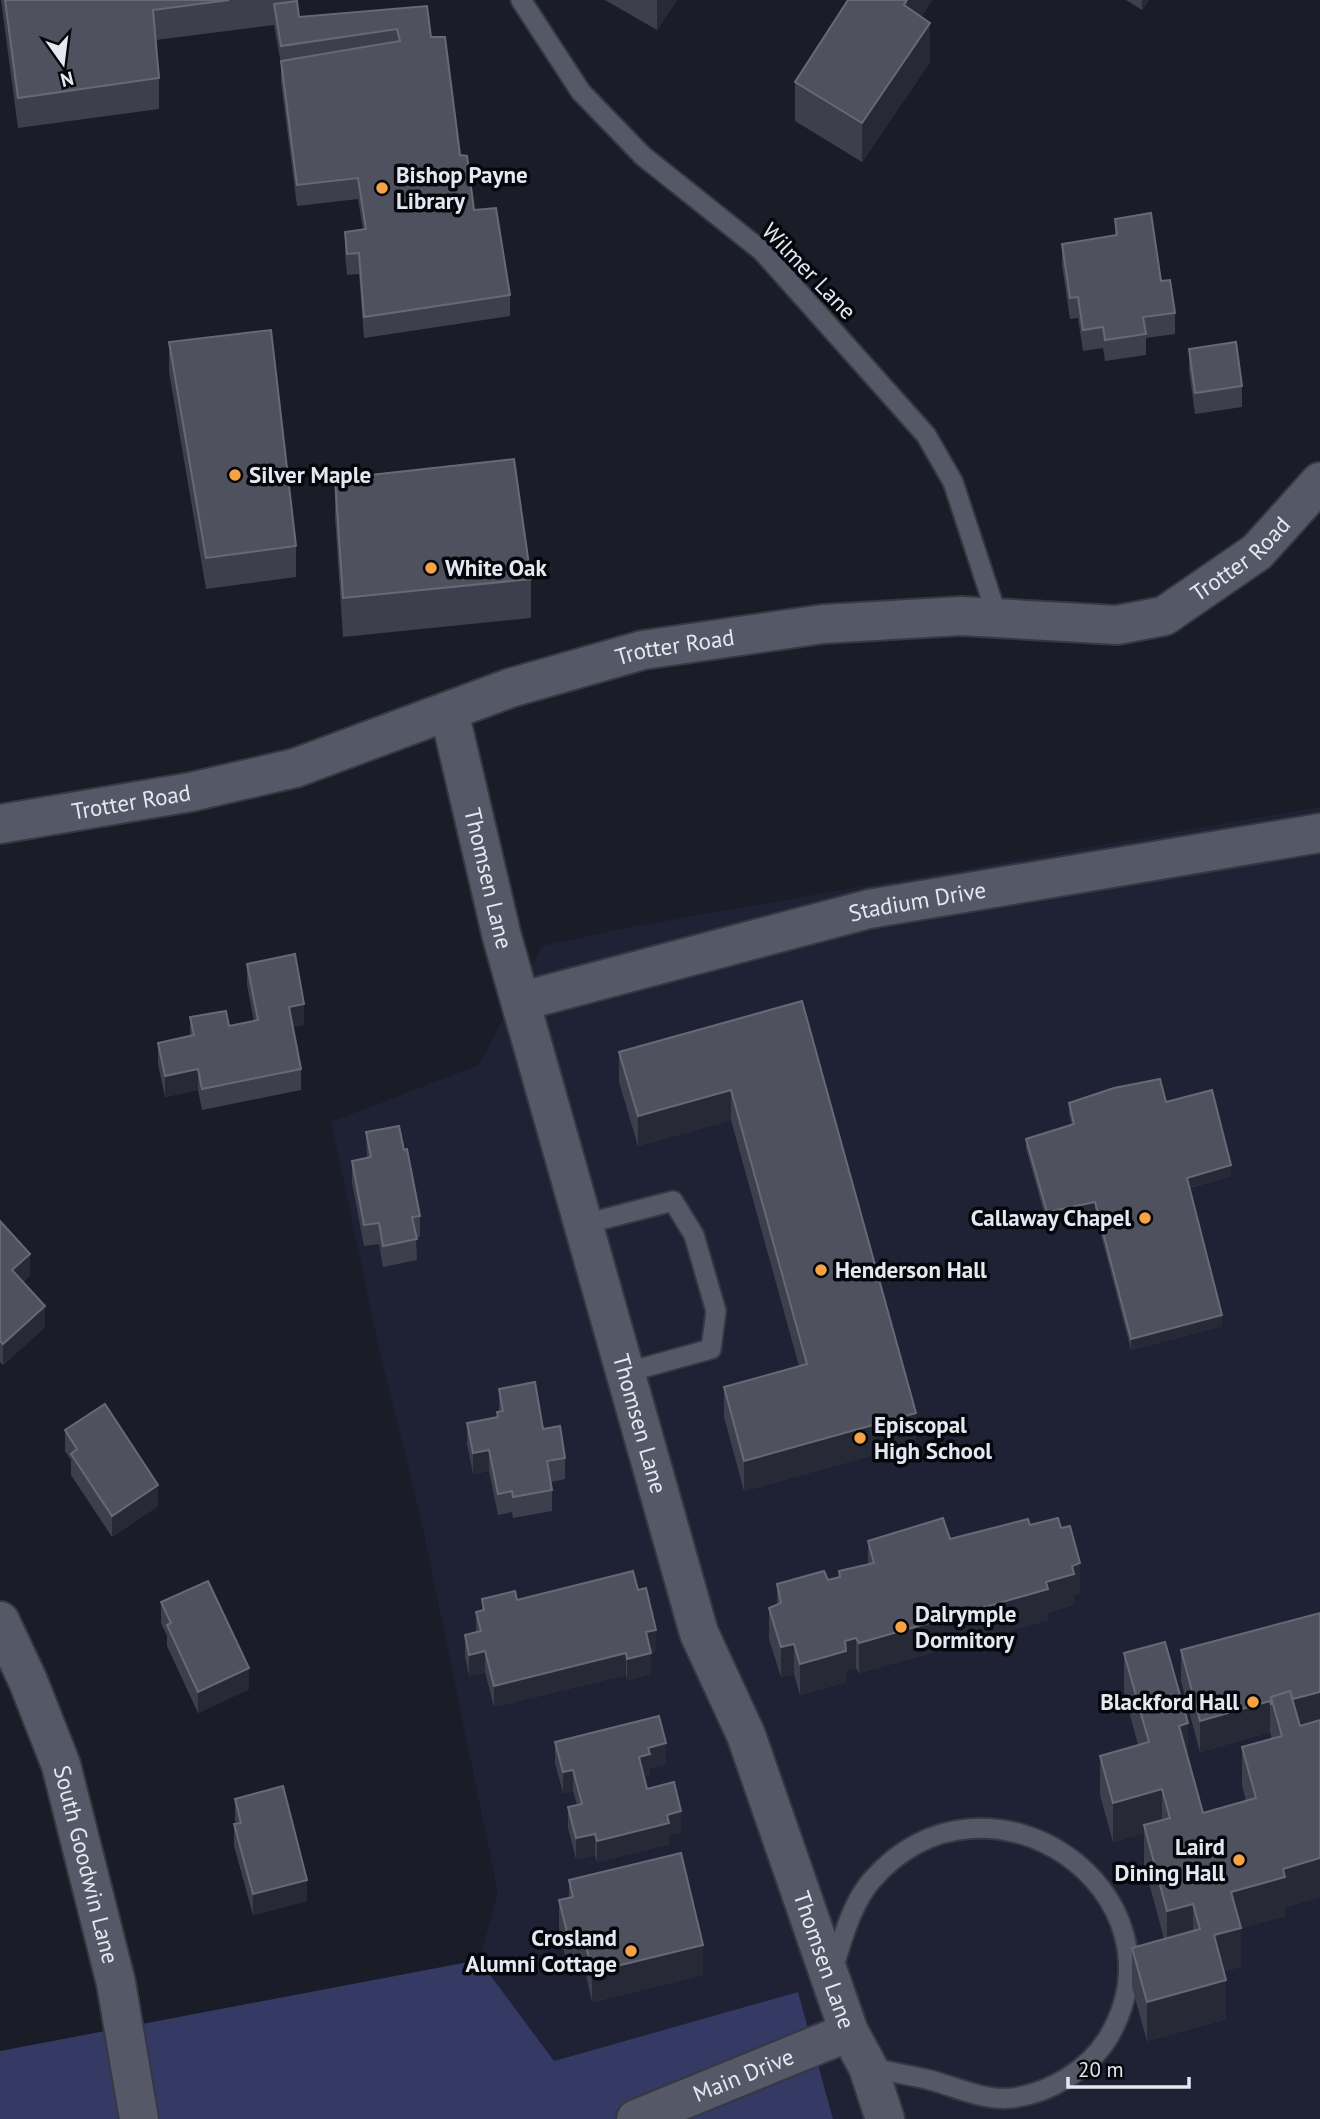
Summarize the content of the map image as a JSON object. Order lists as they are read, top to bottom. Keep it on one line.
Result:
{"streets":{"street":["Trotter Road","Thomsen Lane","Stadium Drive","South Goodwin Lane","Main Drive"],"lane":["Wilmer Lane"]},"crossings":[["Wilmer Lane","Trotter Road"],["Trotter Road","Thomsen Lane"],["Thomsen Lane","Stadium Drive"],["Thomsen Lane","Main Drive"]],"places":["Bishop Payne Library","Silver Maple","White Oak","Callaway Chapel","Henderson Hall","Episcopal High School","Dalrymple Dormitory","Blackford Hall","Laird Dining Hall","Crosland Alumni Cottage"],"scale_bar":"20 m","north":"bottom"}
